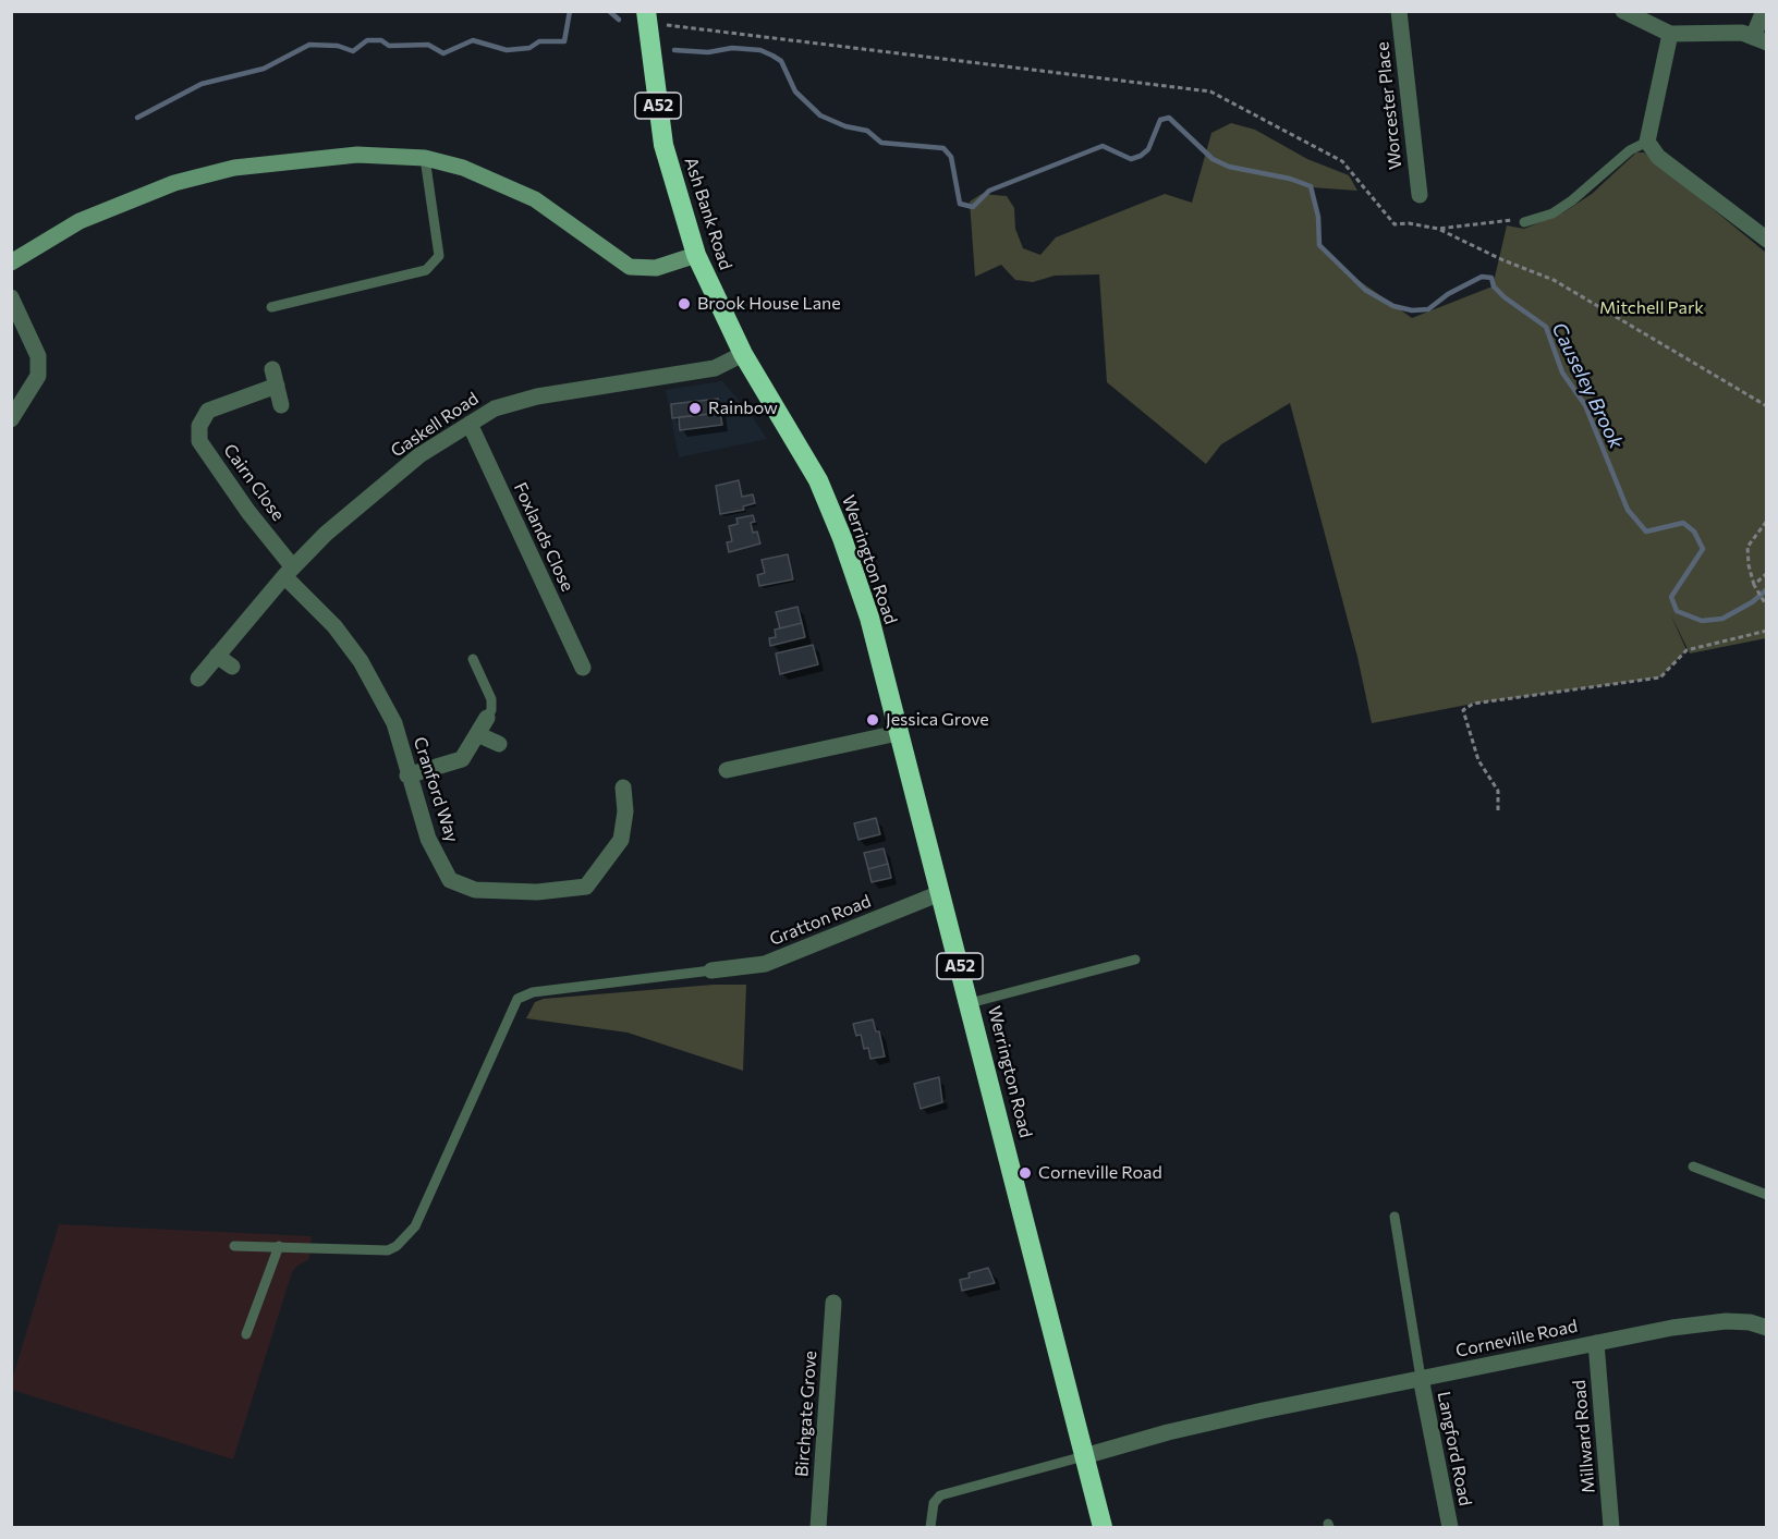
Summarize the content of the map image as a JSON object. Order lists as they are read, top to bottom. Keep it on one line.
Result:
{"streets":{"highway":["A52","Ash Bank Road","Werrington Road"],"street":["Worcester Place","Gaskell Road","Cairn Close","Foxlands Close","Cranford Way","Gratton Road","Corneville Road","Birchgate Grove","Millward Road","Langford Road"]},"crossings":[["Ash Bank Road","Gaskell Road"],["Ash Bank Road","Werrington Road"],["Gaskell Road","Cairn Close"],["Gaskell Road","Foxlands Close"],["Gaskell Road","Cranford Way"],["Cairn Close","Cranford Way"],["Werrington Road","Gratton Road"],["Werrington Road","Corneville Road"],["Corneville Road","Millward Road"],["Corneville Road","Langford Road"]],"water":["Causeley Brook"],"parks":["Mitchell Park"],"places":["Brook House Lane","Rainbow","Jessica Grove","Corneville Road"]}
